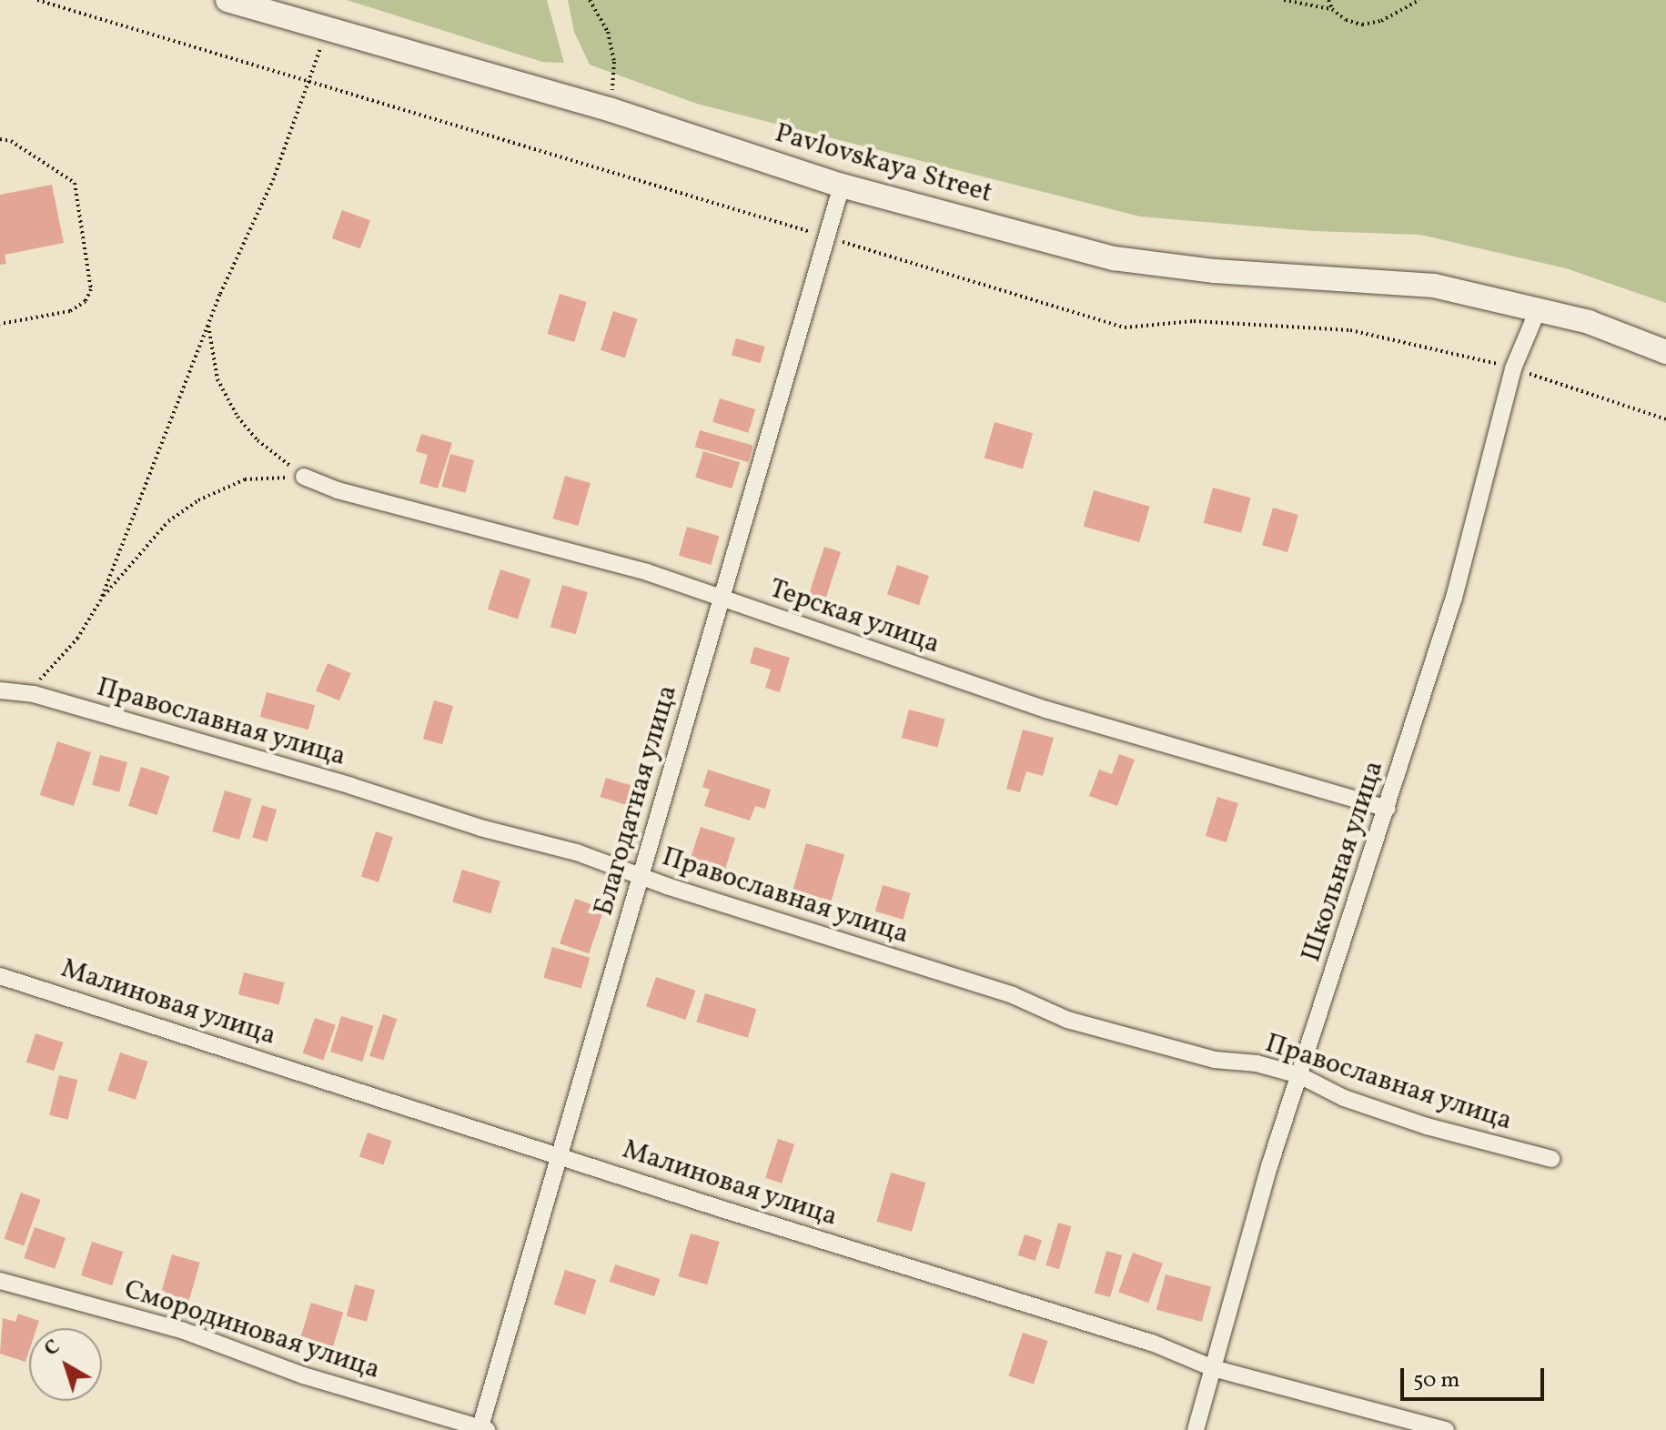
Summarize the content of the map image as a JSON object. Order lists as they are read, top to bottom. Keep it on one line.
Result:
{"streets":{"street":["Pavlovskaya Street","Терская улица","Православная улица","Благодатная улица","Школьная улица","Малиновая улица","Смородиновая улица"]},"crossings":[["Pavlovskaya Street","Благодатная улица"],["Pavlovskaya Street","Школьная улица"],["Терская улица","Благодатная улица"],["Терская улица","Школьная улица"],["Православная улица","Благодатная улица"],["Православная улица","Школьная улица"],["Благодатная улица","Малиновая улица"],["Благодатная улица","Смородиновая улица"],["Школьная улица","Малиновая улица"]],"scale_bar":"50 m","north":"top left"}
